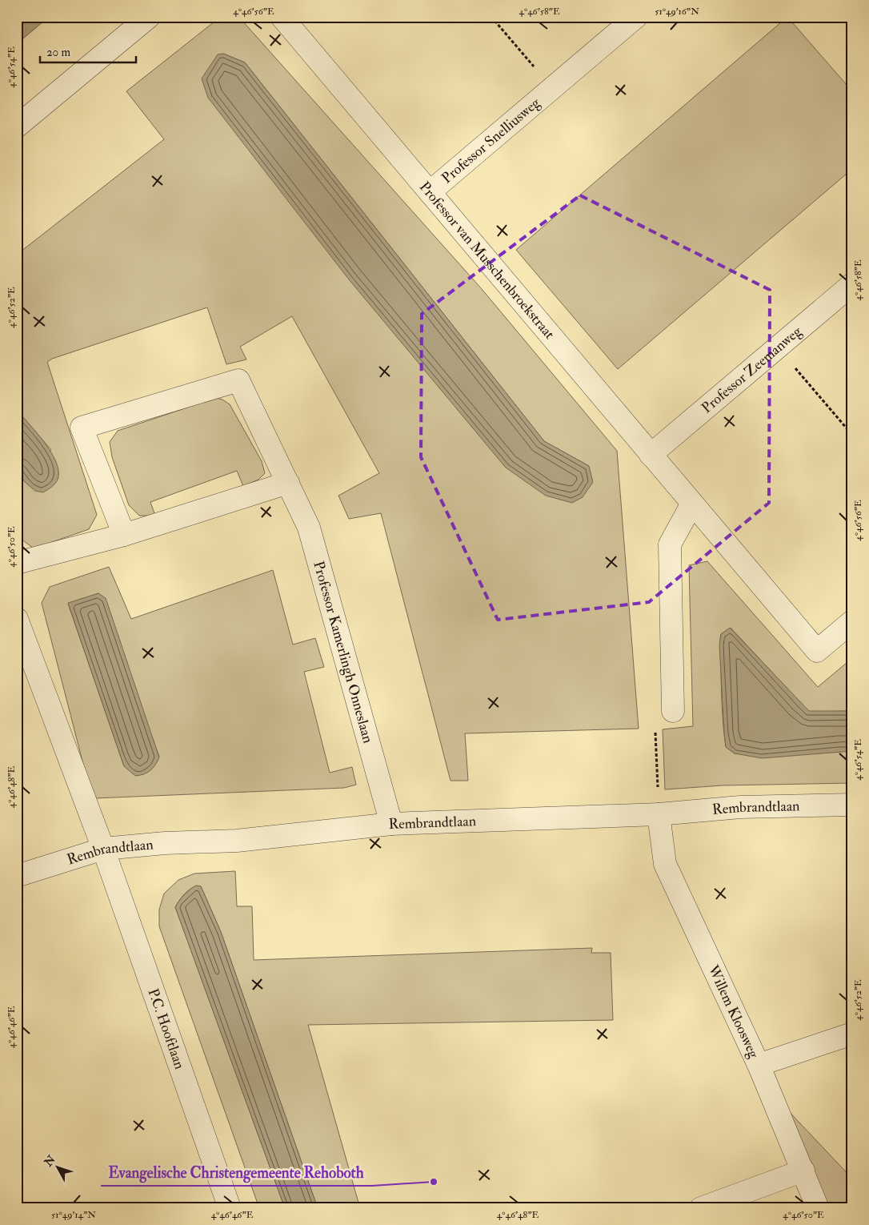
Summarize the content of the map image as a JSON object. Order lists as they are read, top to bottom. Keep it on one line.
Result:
{"streets":{"street":["Professor Snelliusweg","Professor van Musschenbroekstraat","Professor Zeemanweg","Professor Kamerlingh Onneslaan","Rembrandtlaan","Willem Kloosweg","P.C. Hooftlaan"]},"crossings":[["Professor Snelliusweg","Professor van Musschenbroekstraat"],["Professor van Musschenbroekstraat","Professor Zeemanweg"],["Professor Kamerlingh Onneslaan","Rembrandtlaan"],["Rembrandtlaan","Willem Kloosweg"],["Rembrandtlaan","P.C. Hooftlaan"]],"places":["Evangelische Christengemeente Rehoboth"],"scale_bar":"20 m","north":"top left","coordinates":["4°46'56\"E","4°46'58\"E","51°49'16\"N","4°46'54\"E","4°46'52\"E","4°46'50\"E","4°46'48\"E","4°46'46\"E","51°49'14\"N"]}
